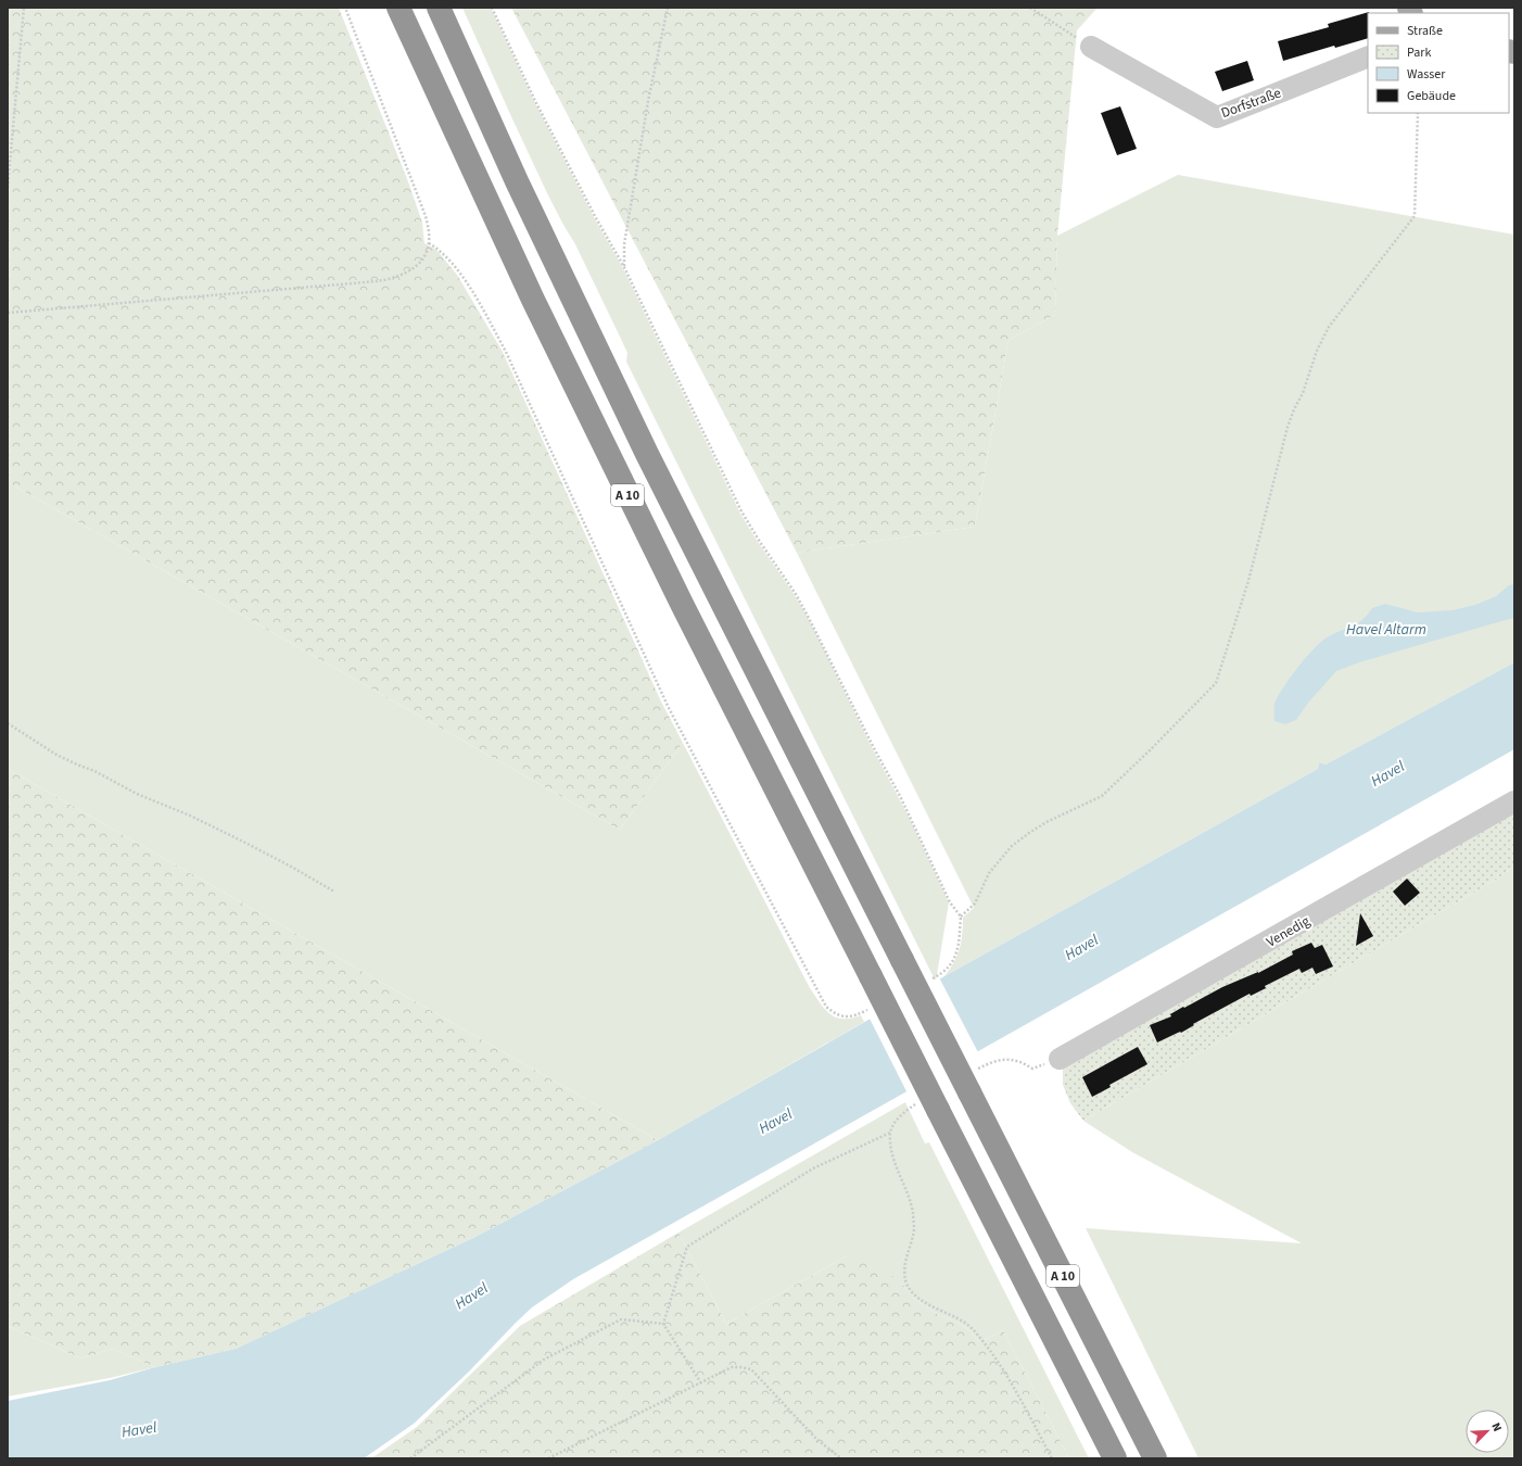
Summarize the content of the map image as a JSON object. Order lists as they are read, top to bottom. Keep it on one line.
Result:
{"streets":{"highway":["A 10"],"street":["Dorfstraße","Venedig"]},"water":["Havel Altarm","Havel"],"legend":["Straße","Park","Wasser","Gebäude"],"north":"top right"}
